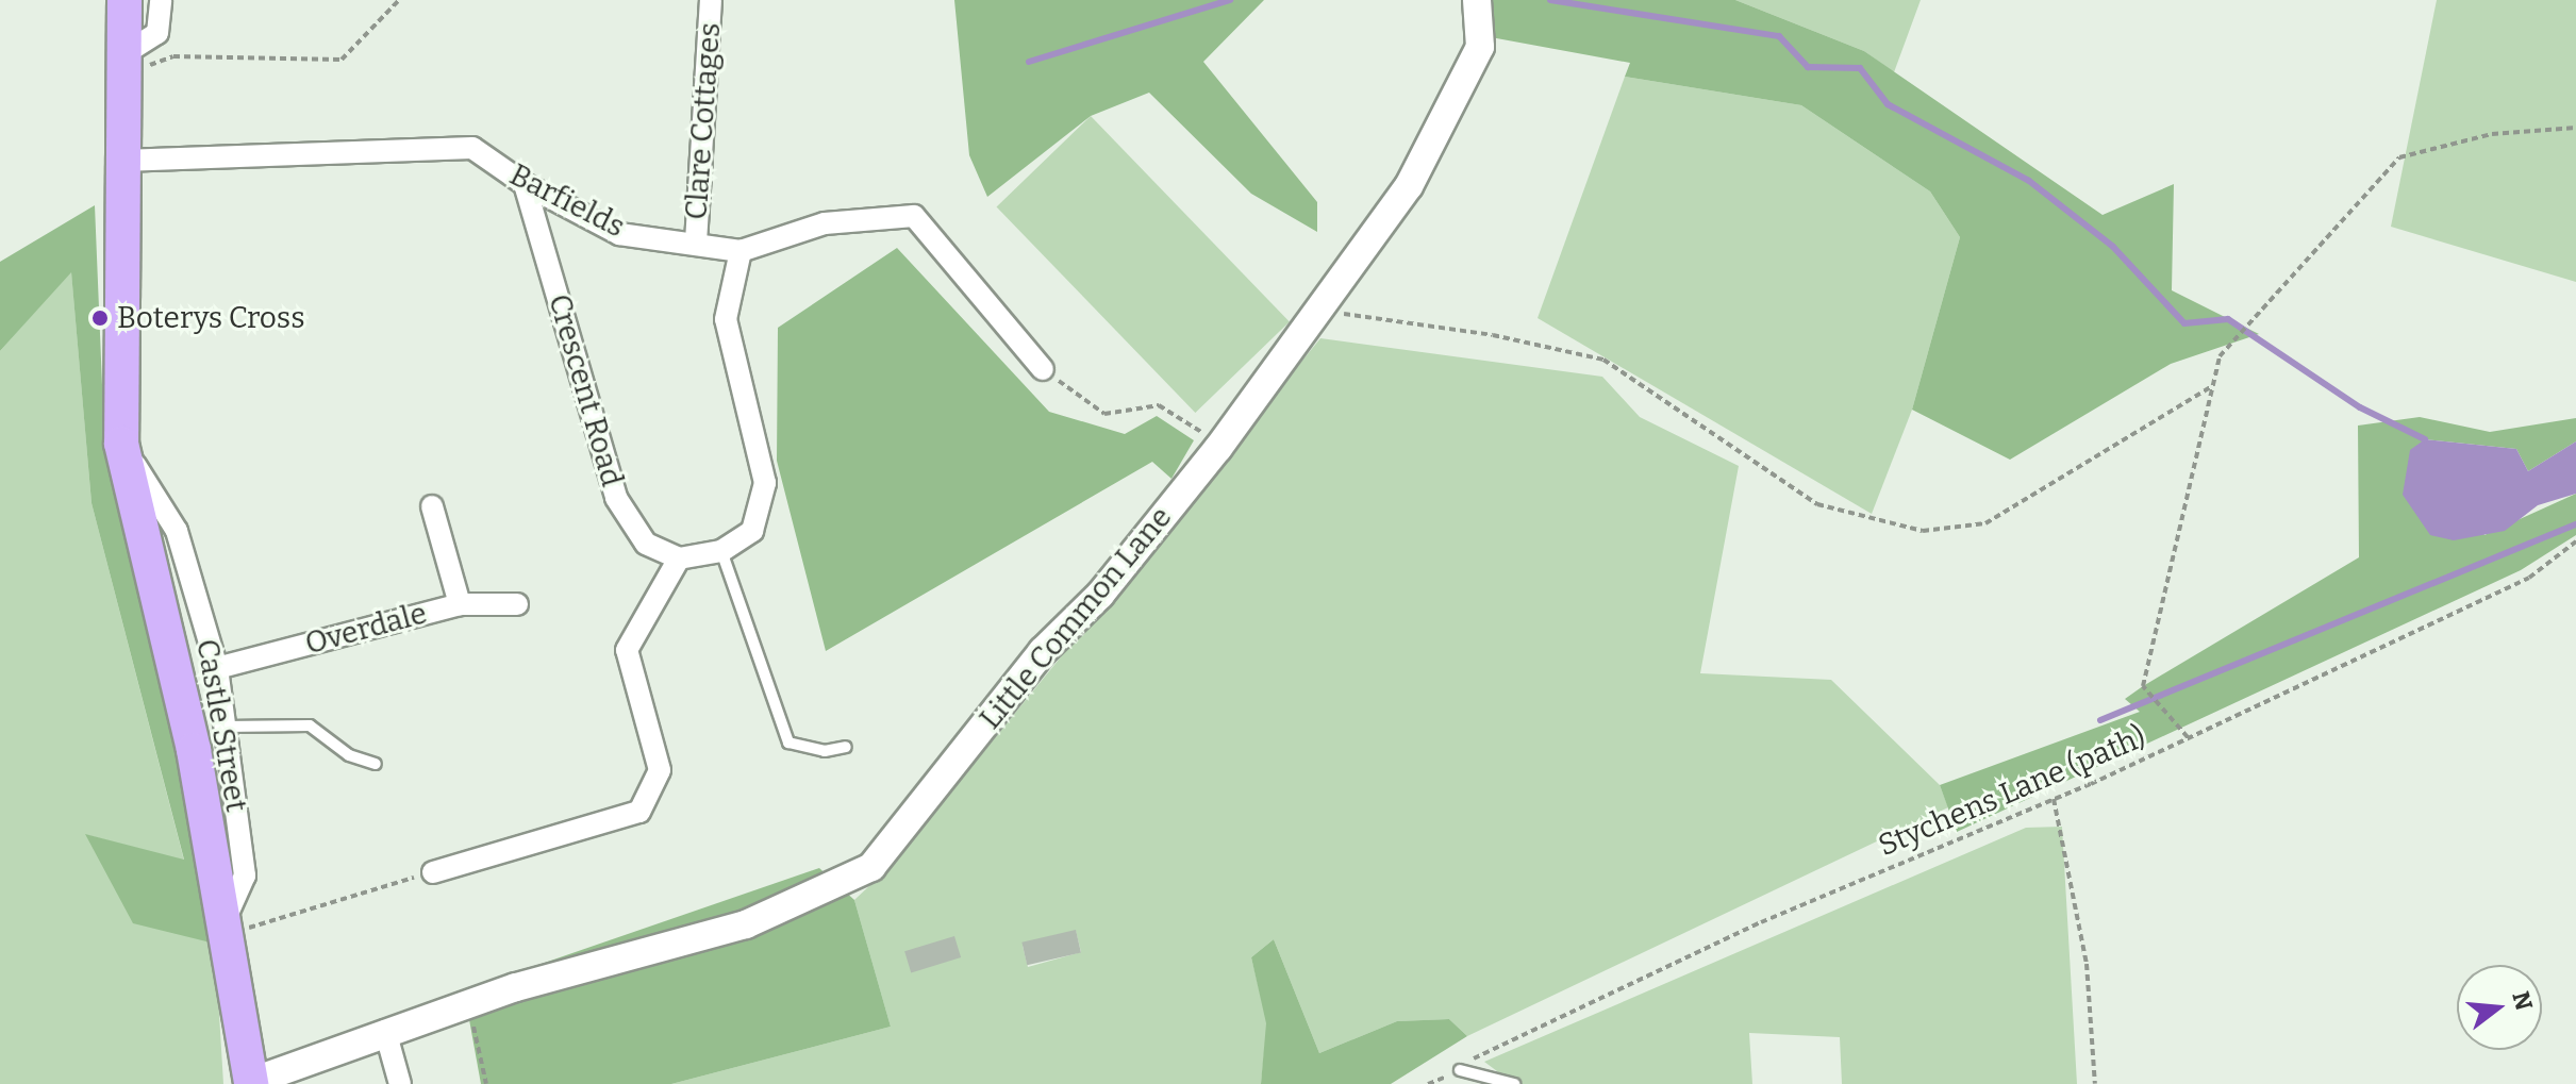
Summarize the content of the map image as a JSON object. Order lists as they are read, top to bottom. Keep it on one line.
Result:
{"streets":{"main road":["Castle Street"],"street":["Clare Cottages","Barfields","Crescent Road","Little Common Lane","Overdale"],"path":["Stychens Lane (path)"]},"crossings":[["Clare Cottages","Barfields"],["Barfields","Crescent Road"],["Barfields","Castle Street"],["Little Common Lane","Castle Street"],["Overdale","Castle Street"]],"places":["Boterys Cross"],"north":"right"}
